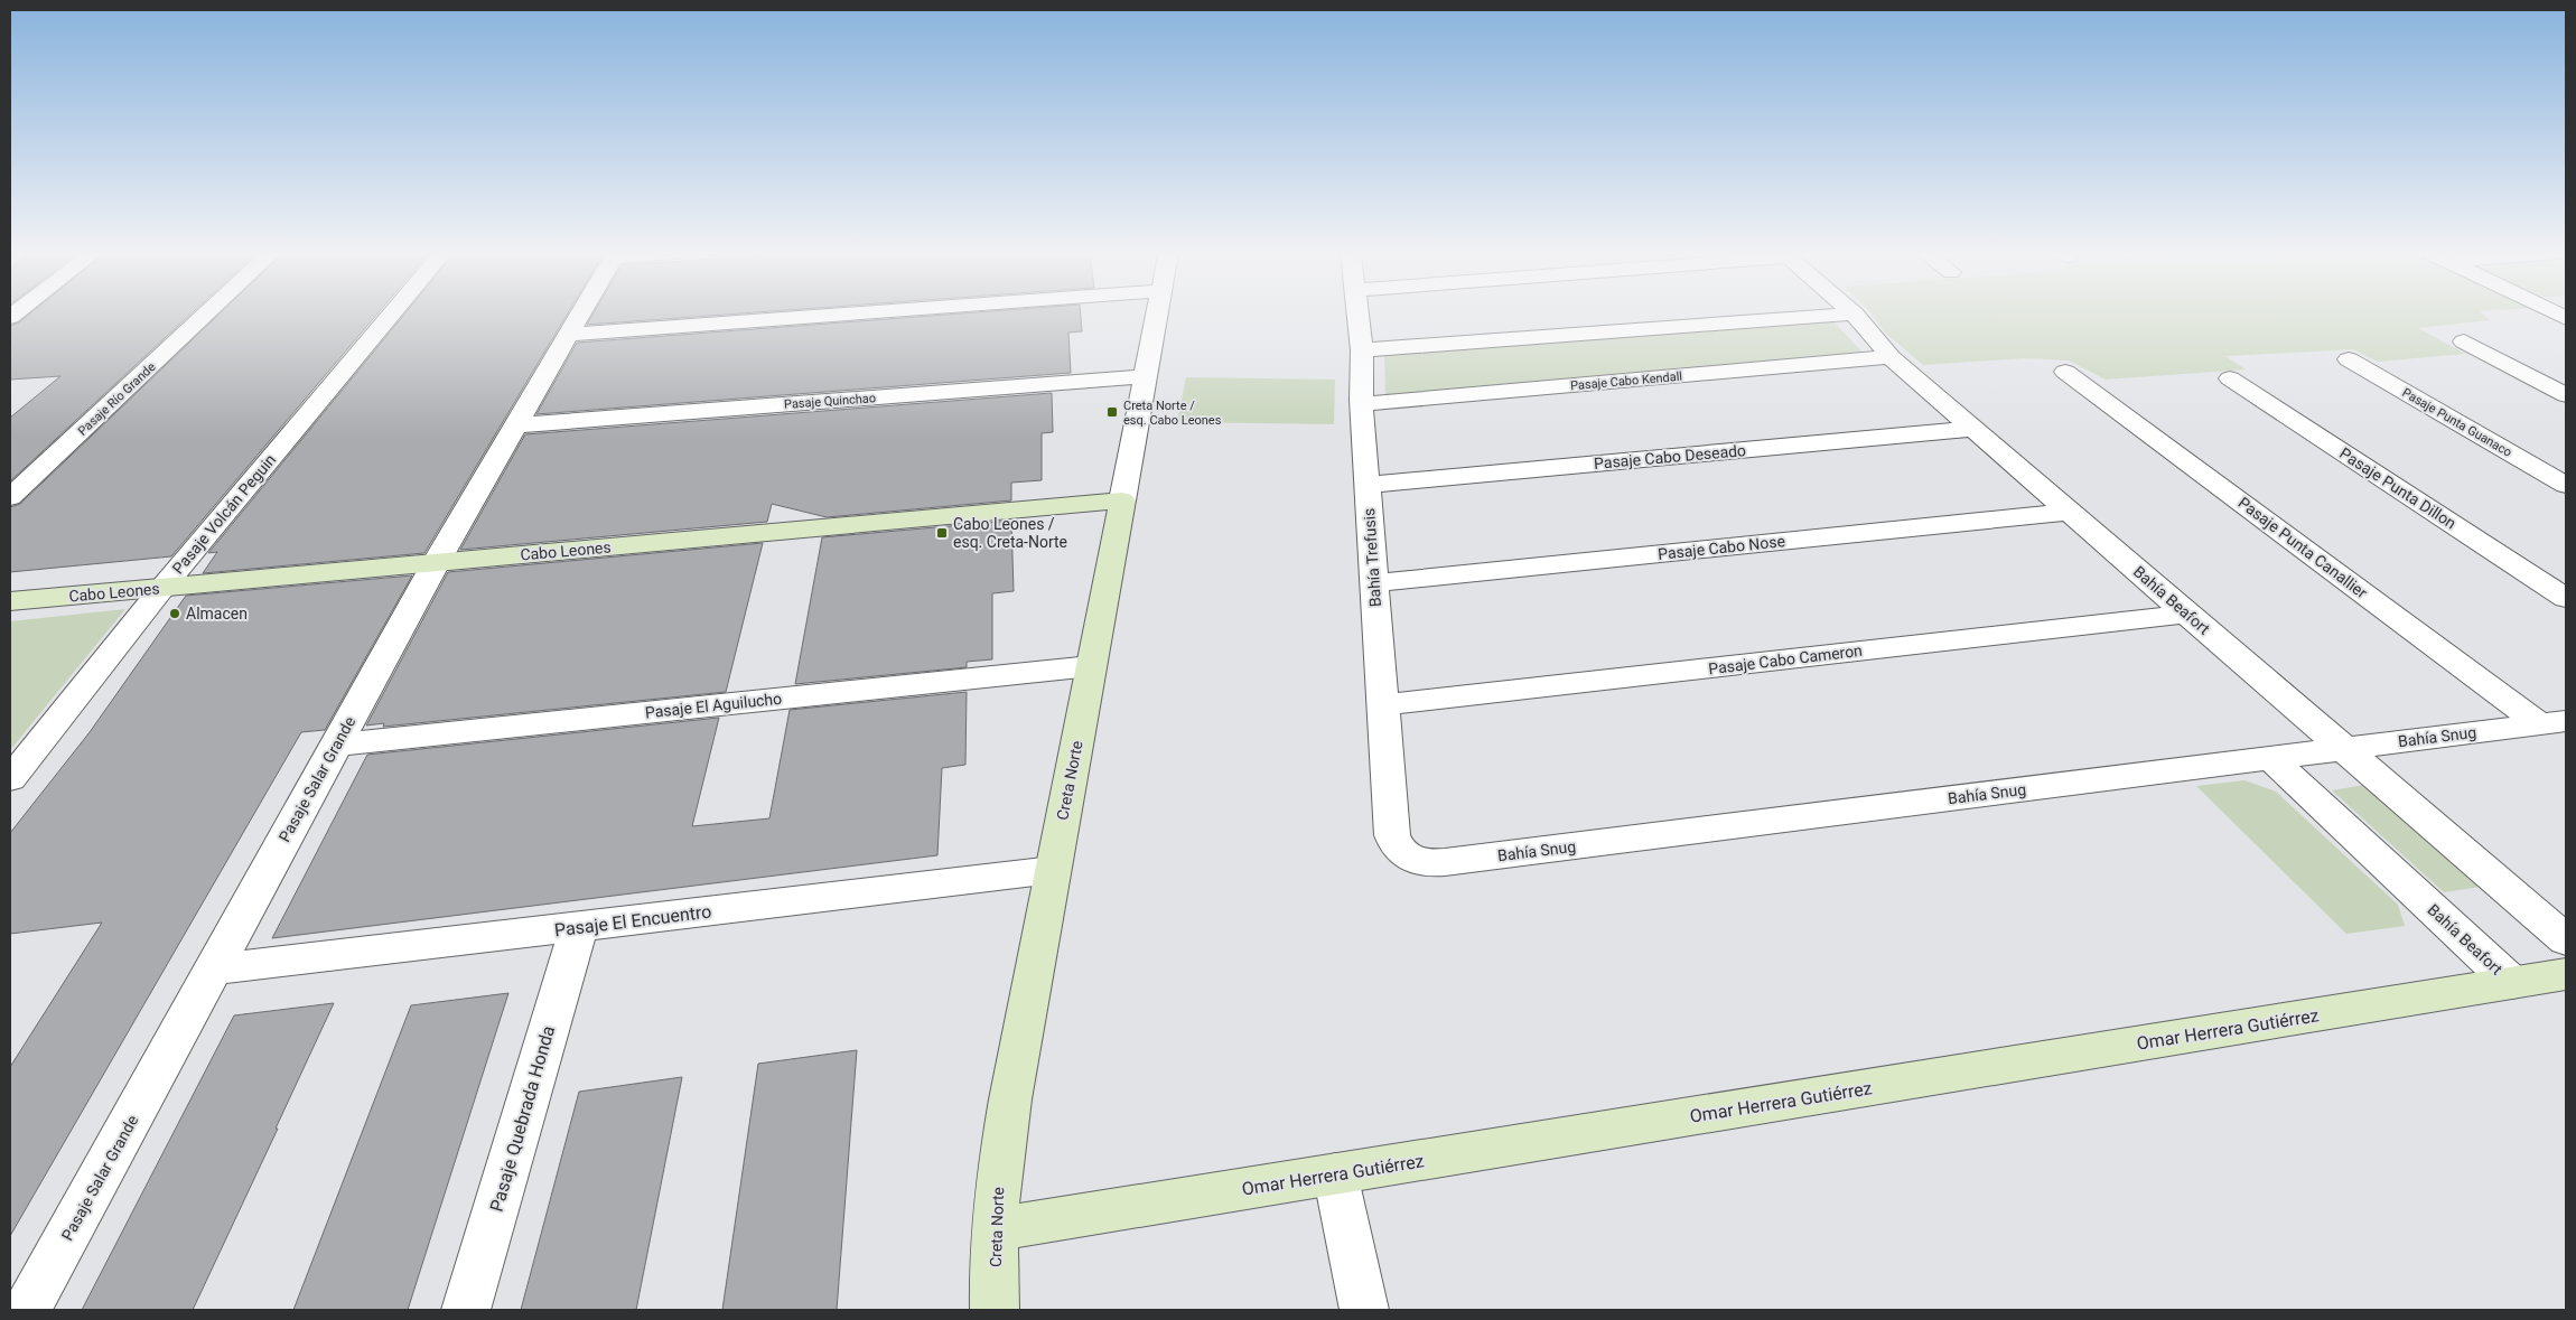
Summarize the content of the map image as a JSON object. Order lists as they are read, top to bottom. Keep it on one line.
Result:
{"streets":{"street":["Pasaje Cabo Kendall","Pasaje Río Grande","Pasaje Quinchao","Pasaje Punta Guanaco","Pasaje Cabo Deseado","Pasaje Punta Dillon","Pasaje Volcán Peguin","Pasaje Cabo Nose","Pasaje Punta Canallier","Cabo Leones","Bahía Trefusis","Bahía Beafort","Pasaje Cabo Cameron","Pasaje El Aguilucho","Bahía Snug","Pasaje Salar Grande","Creta Norte","Pasaje El Encuentro","Omar Herrera Gutiérrez","Pasaje Quebrada Honda"]},"crossings":[["Pasaje Cabo Kendall","Bahía Trefusis"],["Pasaje Cabo Kendall","Bahía Beafort"],["Pasaje Quinchao","Pasaje Salar Grande"],["Pasaje Quinchao","Creta Norte"],["Pasaje Cabo Deseado","Bahía Trefusis"],["Pasaje Cabo Deseado","Bahía Beafort"],["Pasaje Volcán Peguin","Cabo Leones"],["Pasaje Cabo Nose","Bahía Trefusis"],["Pasaje Cabo Nose","Bahía Beafort"],["Pasaje Punta Canallier","Bahía Snug"],["Cabo Leones","Pasaje Salar Grande"],["Cabo Leones","Creta Norte"],["Bahía Trefusis","Pasaje Cabo Cameron"],["Bahía Trefusis","Bahía Snug"],["Bahía Beafort","Pasaje Cabo Cameron"],["Bahía Beafort","Bahía Snug"],["Bahía Beafort","Omar Herrera Gutiérrez"],["Pasaje El Aguilucho","Pasaje Salar Grande"],["Pasaje El Aguilucho","Creta Norte"],["Pasaje Salar Grande","Pasaje El Encuentro"],["Creta Norte","Pasaje El Encuentro"],["Creta Norte","Omar Herrera Gutiérrez"],["Pasaje El Encuentro","Pasaje Quebrada Honda"]],"places":{"transit":["Creta Norte / esq. Cabo Leones","Cabo Leones / esq. Creta-Norte"],"other":["Almacen"]}}
